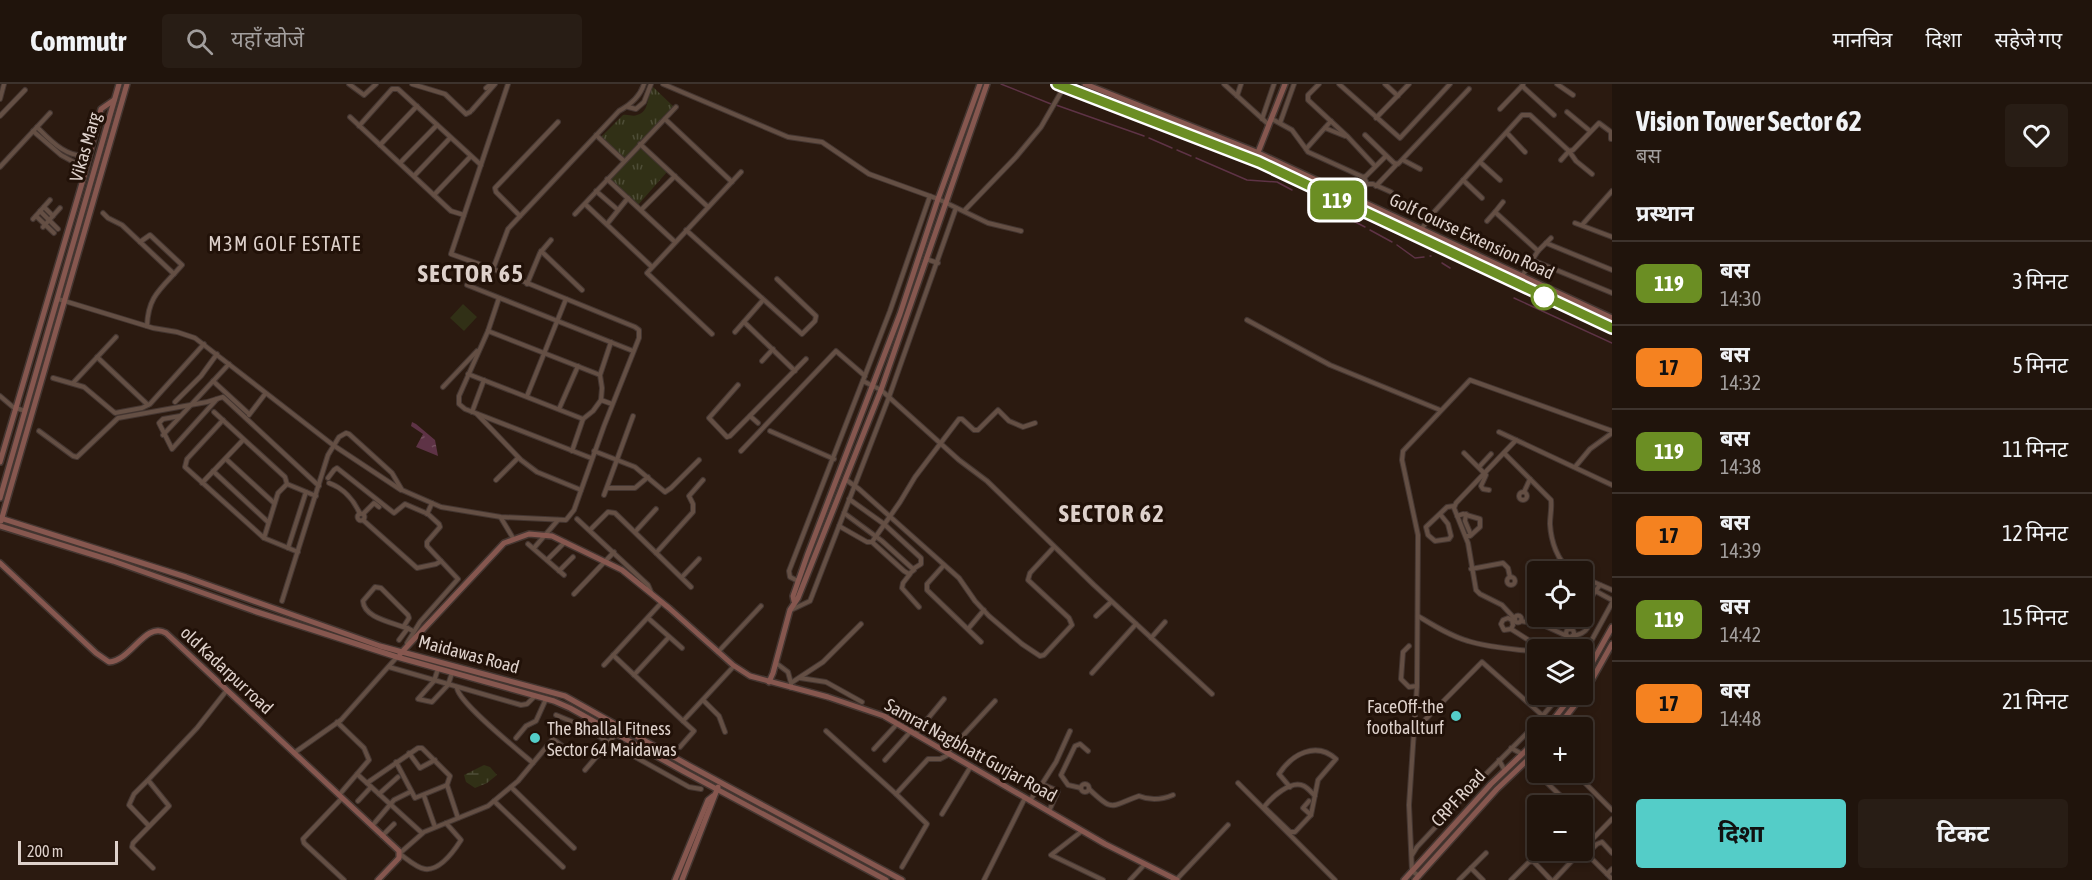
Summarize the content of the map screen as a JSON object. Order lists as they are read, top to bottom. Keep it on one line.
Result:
{"streets":{"street":["Vikas Marg","Golf Course Extension Road","Maidawas Road","old Kadarpur road","Samrat Nagbhatt Gurjar Road","CRPF Road"]},"districts":["M3M GOLF ESTATE","SECTOR 65","SECTOR 62"],"places":["FaceOff-the footballturf","The Bhallal Fitness Sector 64 Maidawas"],"lines":["bus line 119"],"scale_bar":"200 m","page":{"header":"Commutr","search":"यहाँ खोजें","nav":["मानचित्र","दिशा","सहेजे गए"],"on_map":"119","heading":[["Vision Tower Sector 62","बस"],"प्रस्थान"],"list":[{"mark":"119","name":"बस","note":"14:30","value":"3 मिनट"},{"mark":"17","name":"बस","note":"14:32","value":"5 मिनट"},{"mark":"119","name":"बस","note":"14:38","value":"11 मिनट"},{"mark":"17","name":"बस","note":"14:39","value":"12 मिनट"},{"mark":"119","name":"बस","note":"14:42","value":"15 मिनट"},{"mark":"17","name":"बस","note":"14:48","value":"21 मिनट"}],"map_buttons":["+","−"],"buttons":["दिशा","टिकट"],"scale":"200 m"}}
